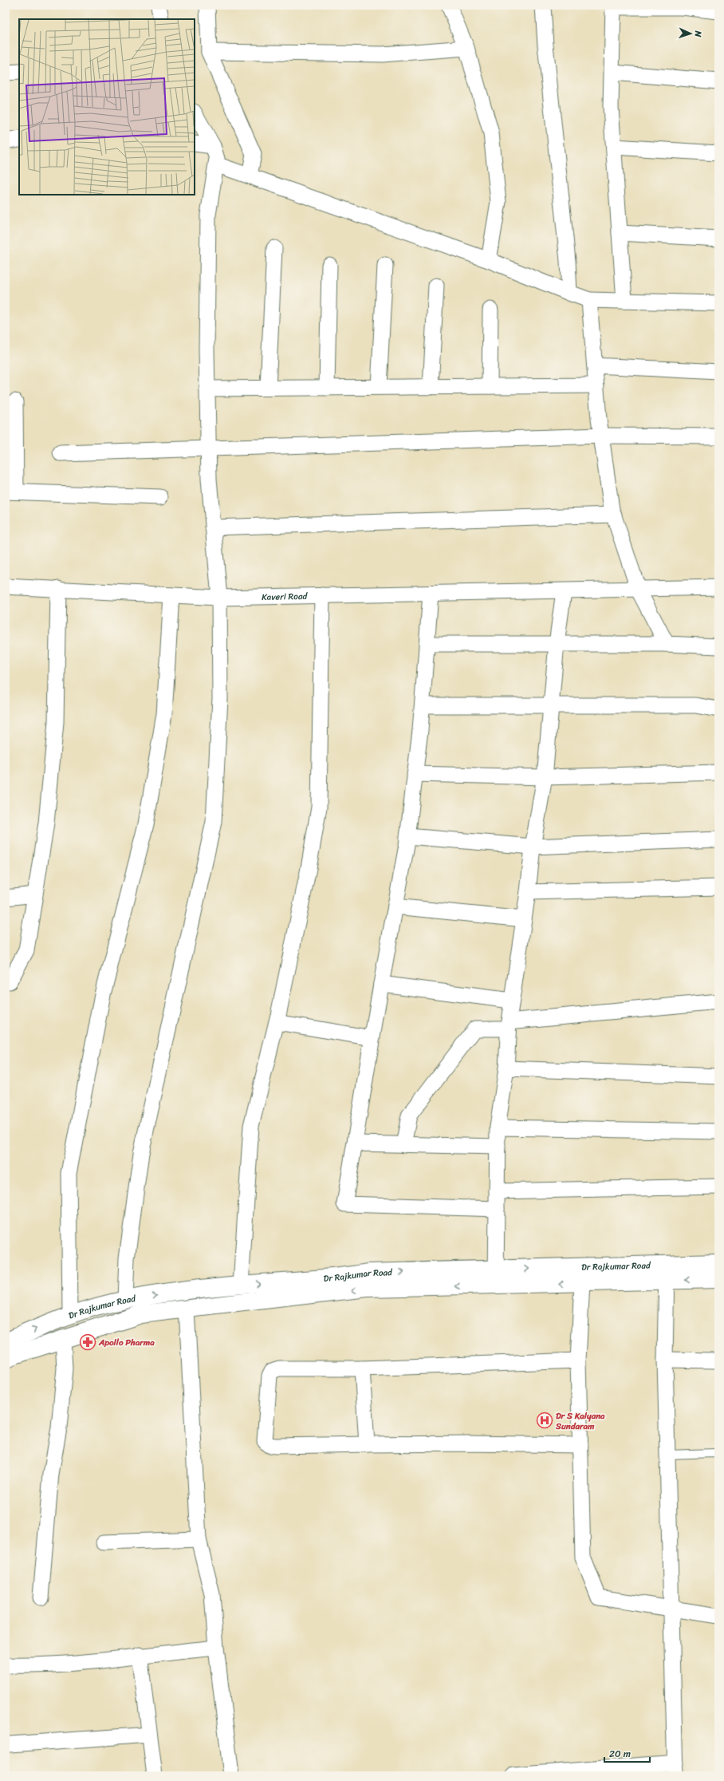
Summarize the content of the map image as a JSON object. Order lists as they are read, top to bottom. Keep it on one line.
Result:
{"streets":{"main road":["Dr Rajkumar Road"],"street":["Kaveri Road"]},"places":{"pharmacy":["Apollo Pharma"],"hospital":["Dr S Kalyana Sundaram"]},"scale_bar":"20 m","north":"right"}
